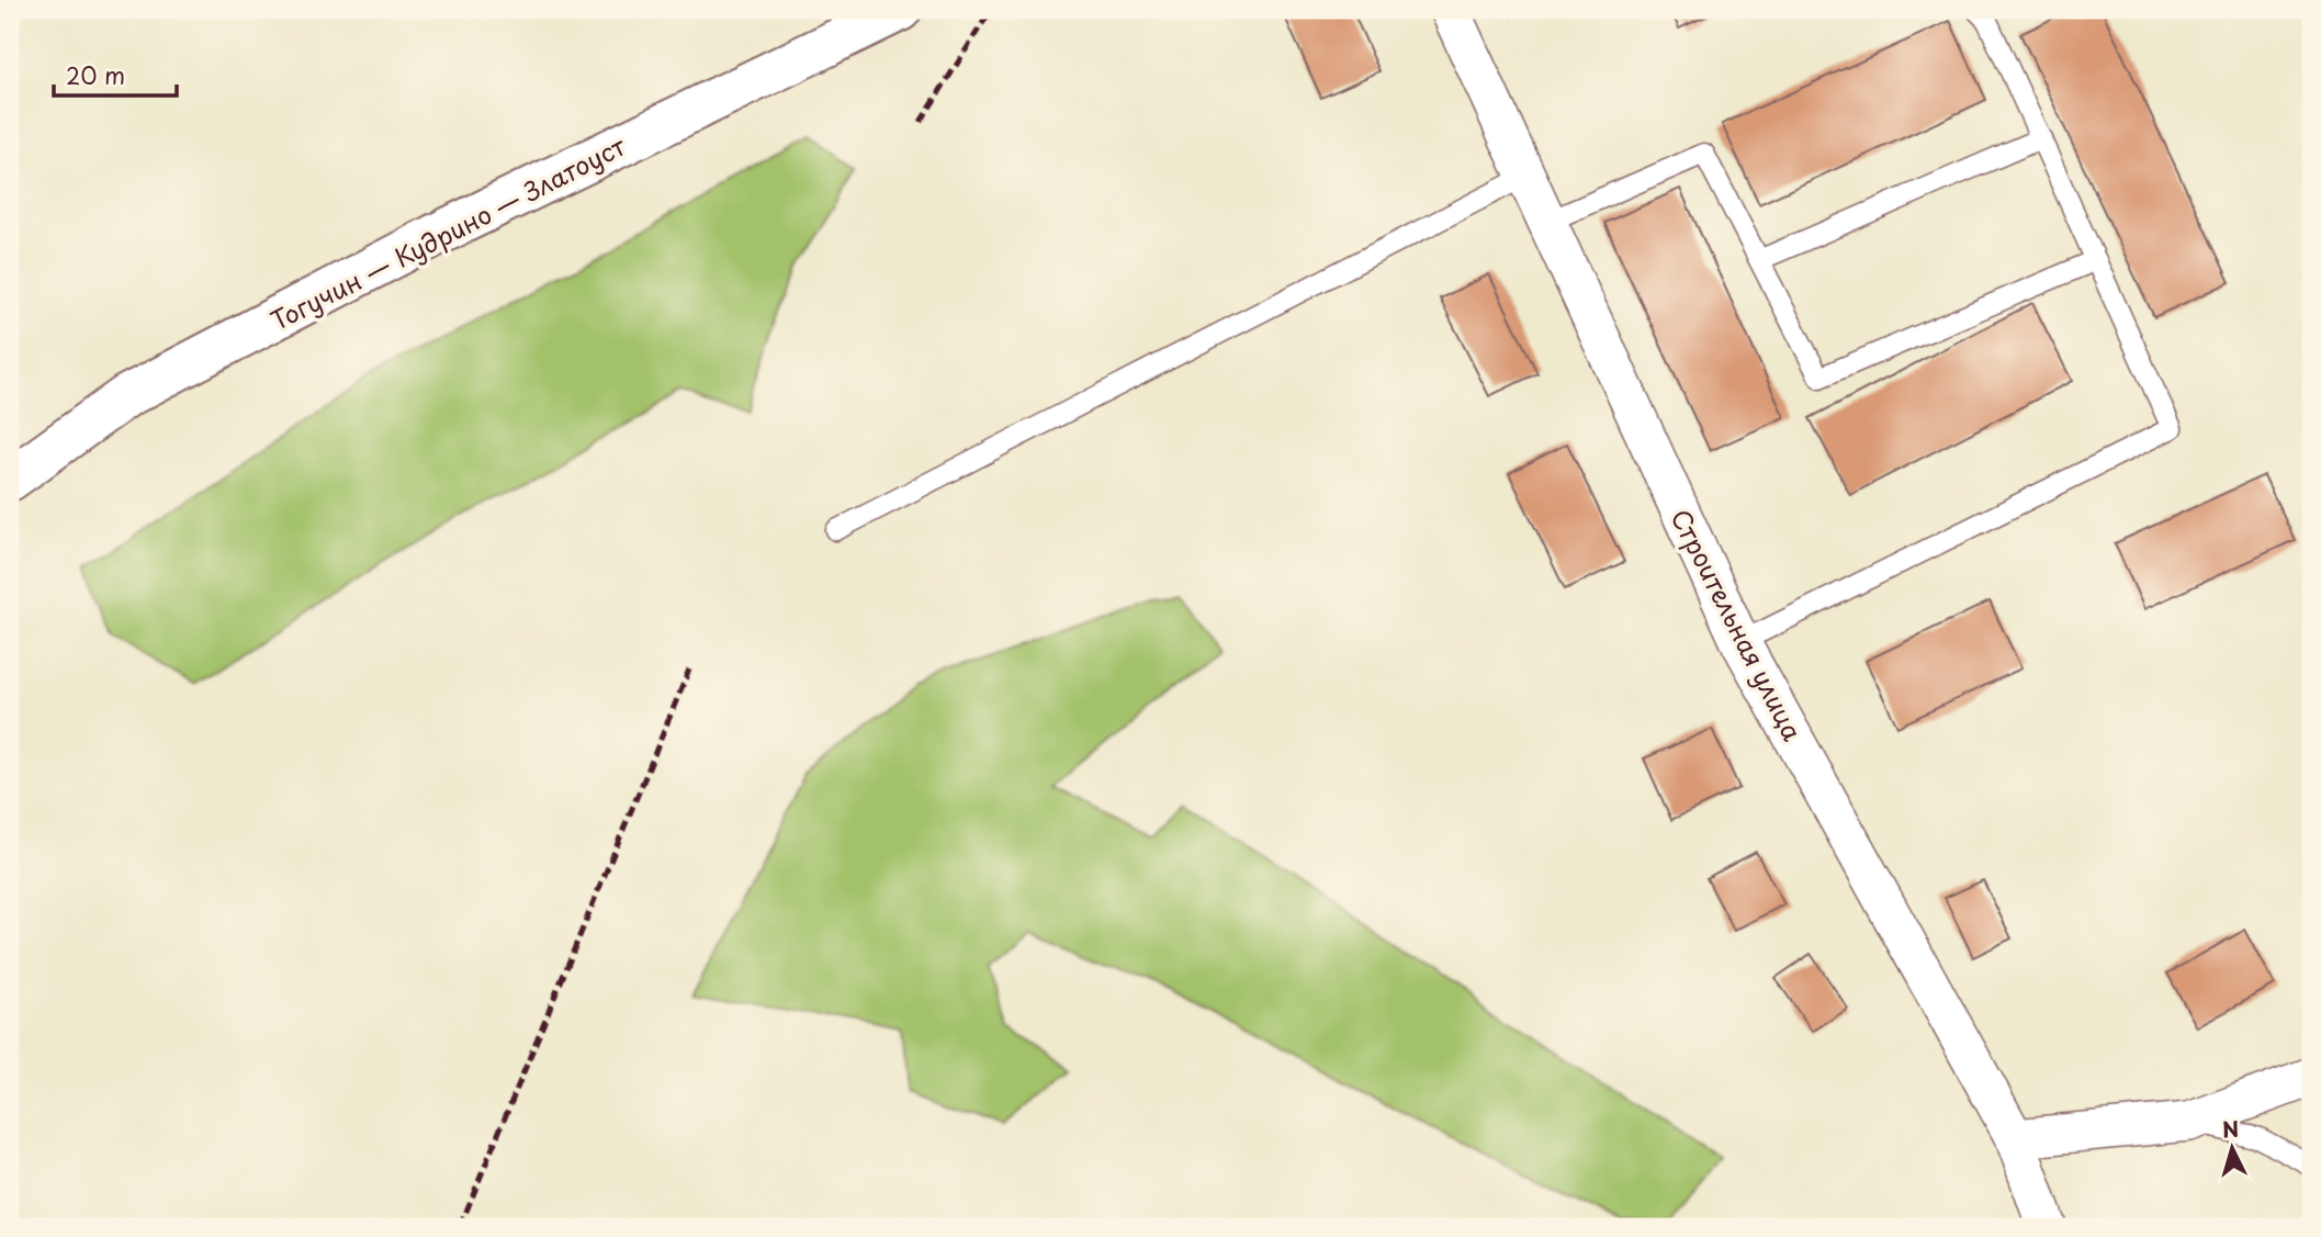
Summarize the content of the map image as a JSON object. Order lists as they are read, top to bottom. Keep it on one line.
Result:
{"streets":{"street":["Тогучин — Кудрино — Златоуст","Строительная улица"]},"scale_bar":"20 m","north":"top"}
